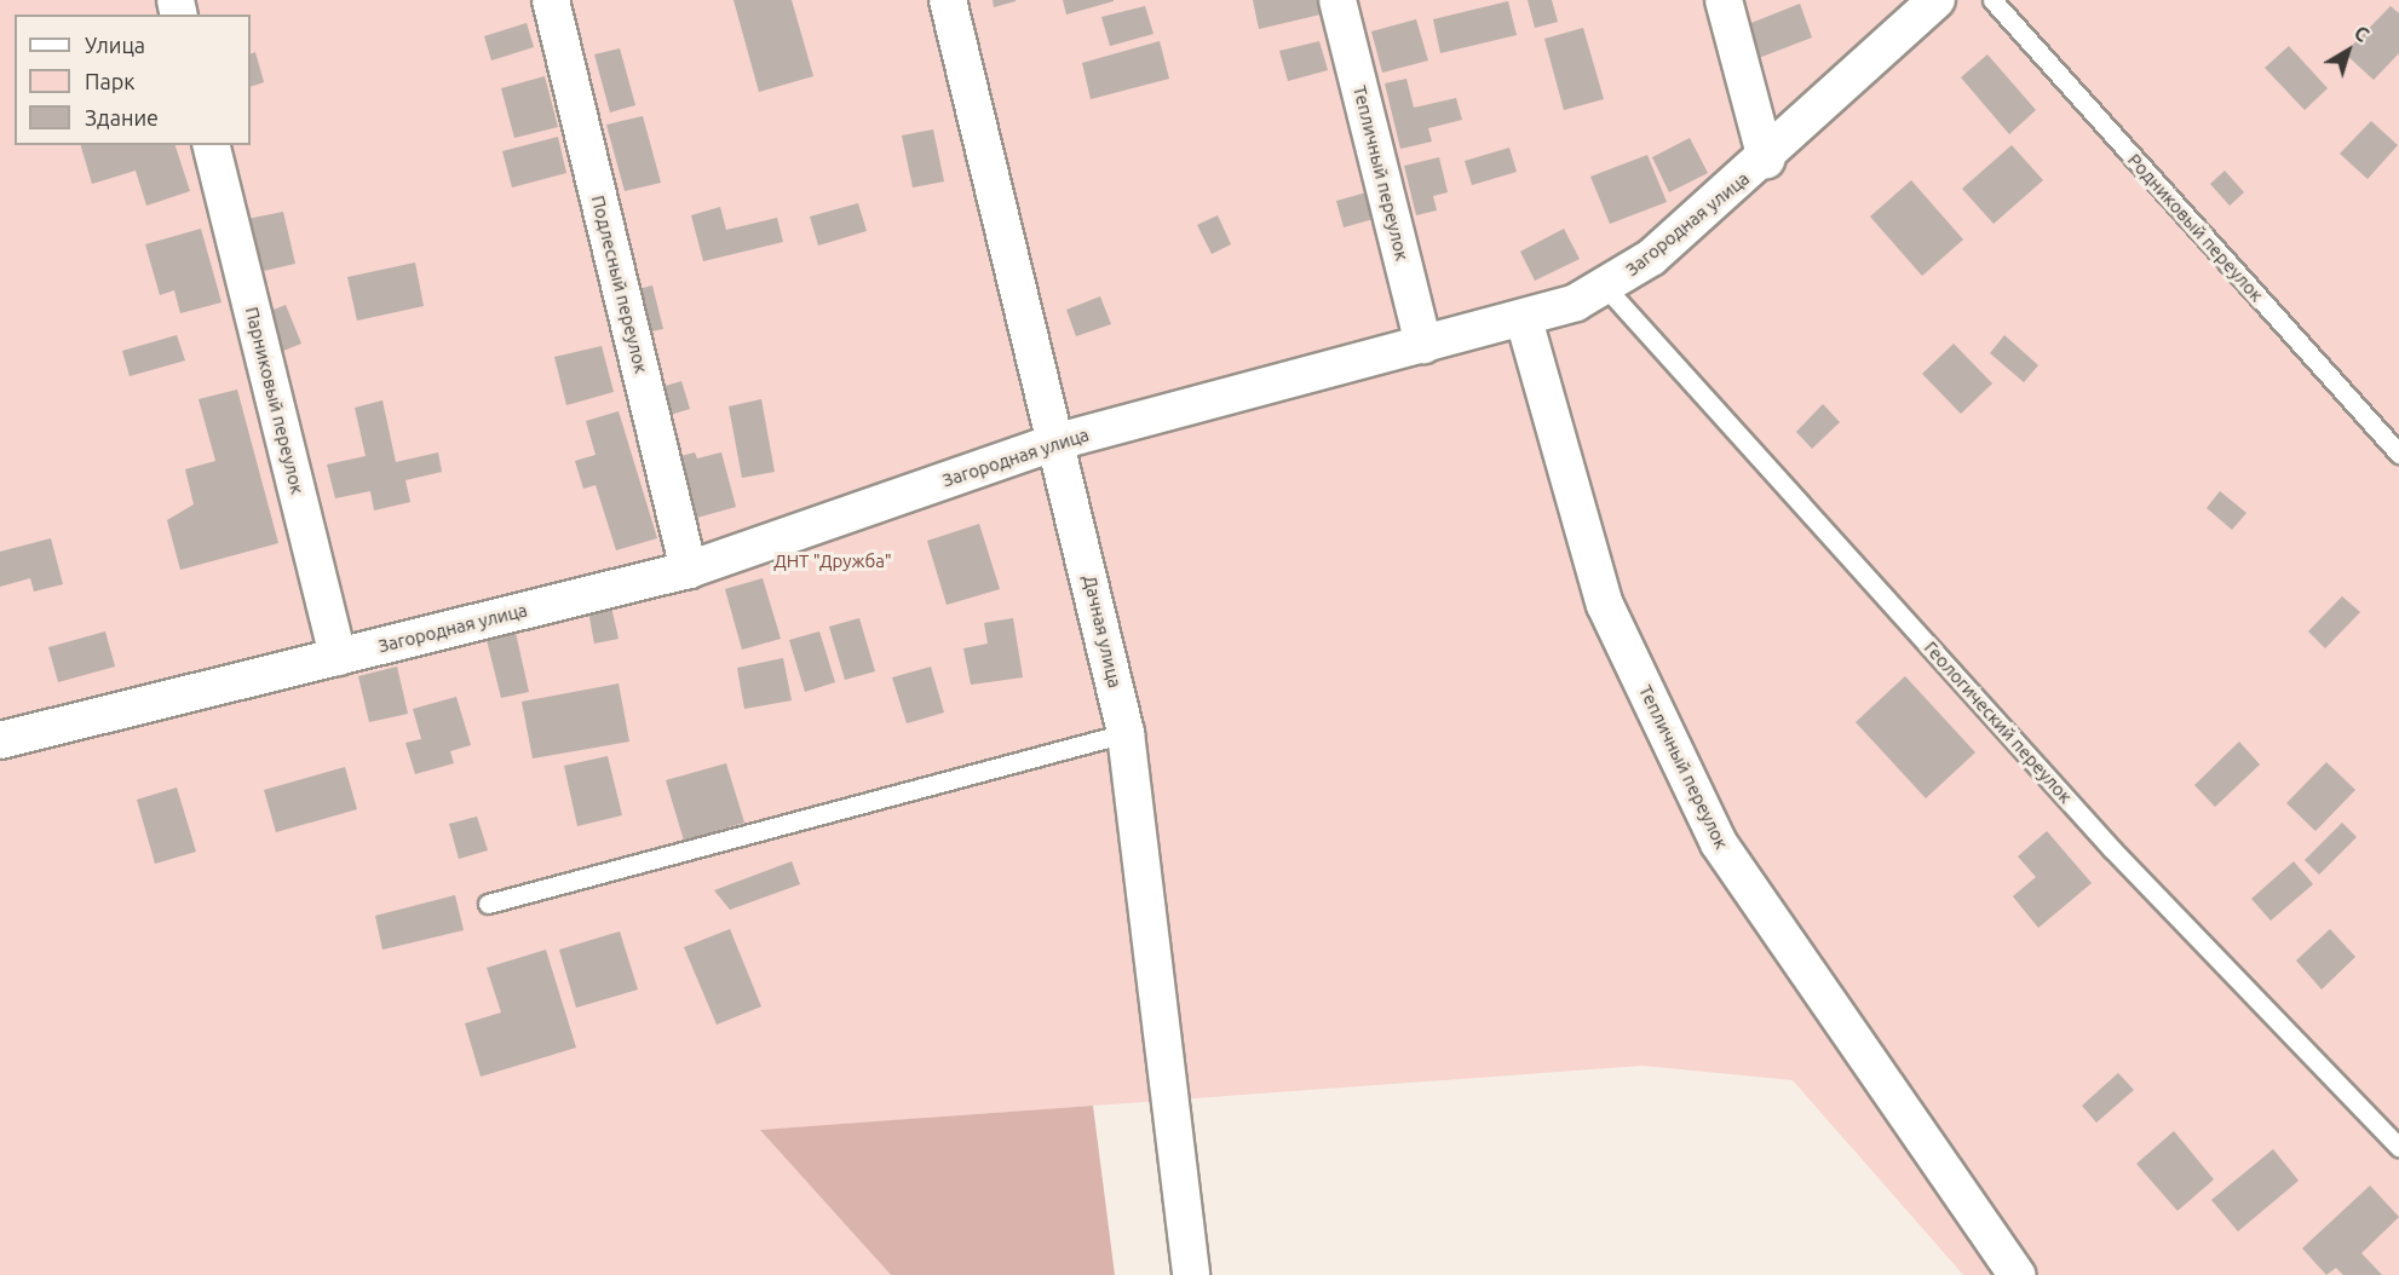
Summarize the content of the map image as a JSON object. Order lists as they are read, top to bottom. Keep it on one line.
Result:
{"streets":{"street":["Тепличный переулок","Загородная улица","Подлесный переулок","Парниковый переулок","Дачная улица"],"lane":["Родниковый переулок","Геологический переулок"]},"crossings":[["Тепличный переулок","Загородная улица"],["Загородная улица","Подлесный переулок"],["Загородная улица","Парниковый переулок"],["Загородная улица","Дачная улица"],["Загородная улица","Геологический переулок"]],"parks":["ДНТ \"Дружба\""],"legend":["Улица","Парк","Здание"],"north":"top right"}
